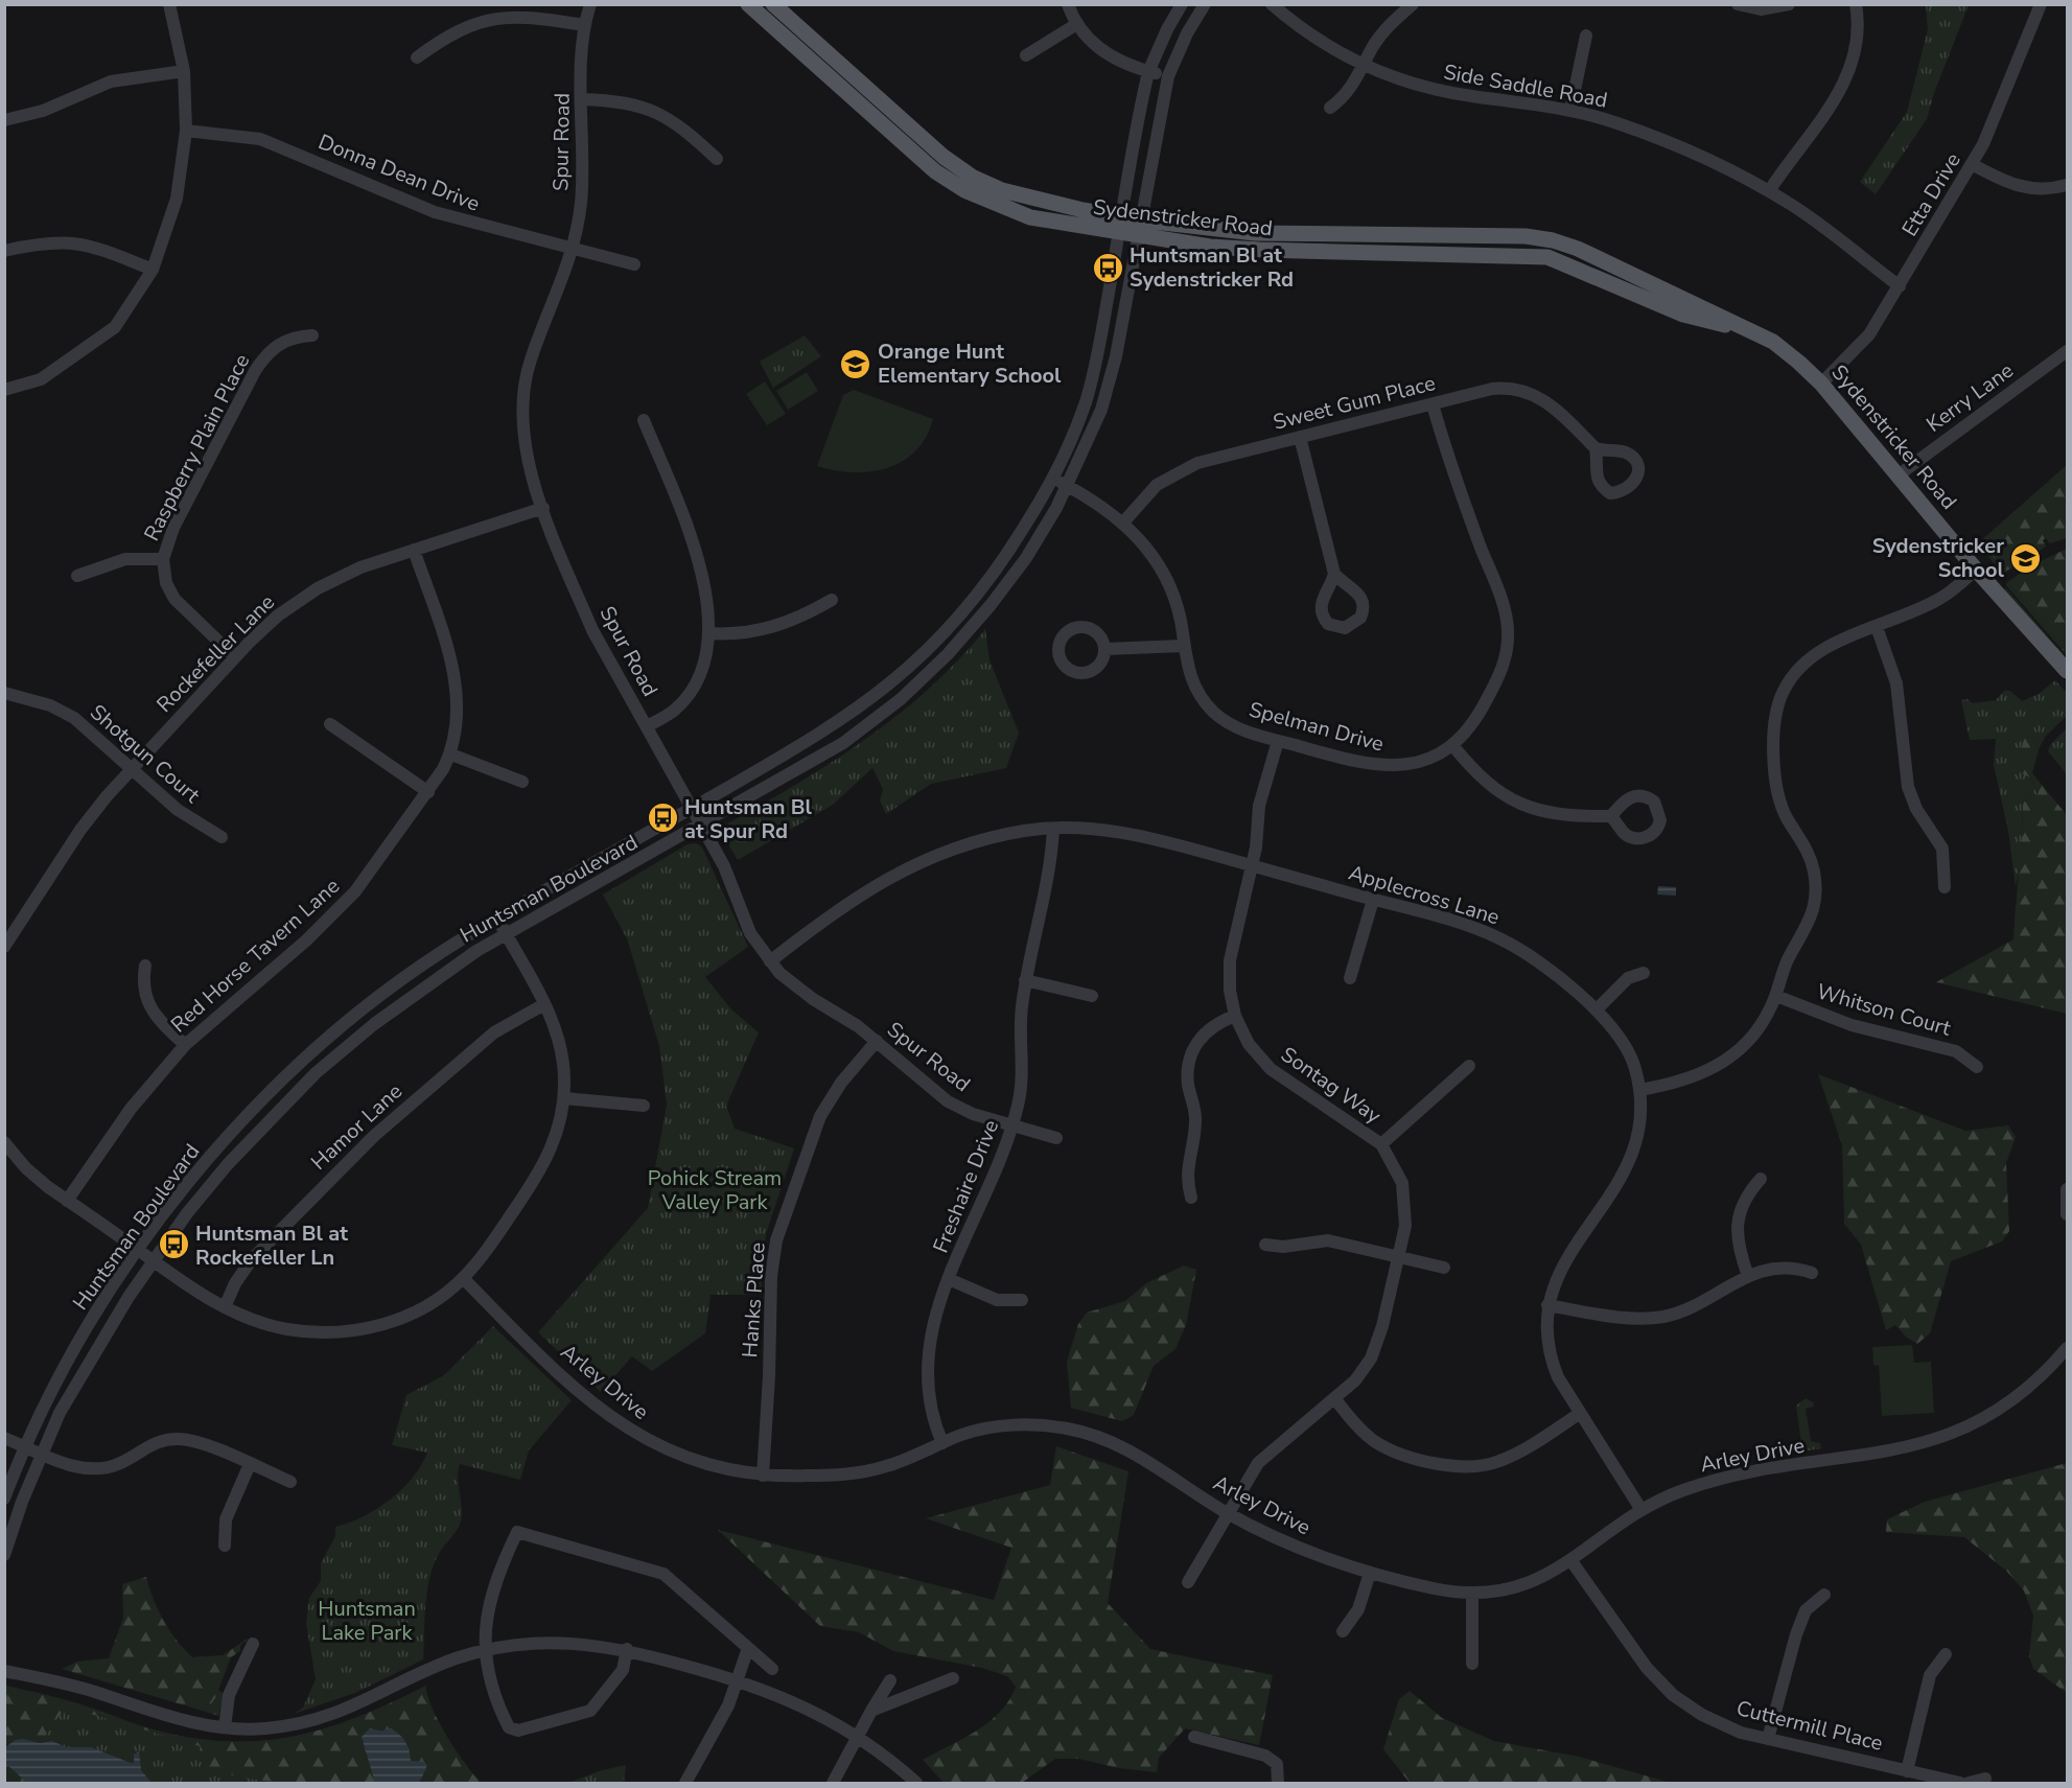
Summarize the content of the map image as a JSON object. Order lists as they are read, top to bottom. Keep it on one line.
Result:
{"streets":{"main road":["Sydenstricker Road"],"street":["Side Saddle Road","Spur Road","Donna Dean Drive","Etta Drive","Kerry Lane","Sweet Gum Place","Raspberry Plain Place","Rockefeller Lane","Spelman Drive","Shotgun Court","Huntsman Boulevard","Applecross Lane","Red Horse Tavern Lane","Whitson Court","Sontag Way","Hamor Lane","Freshaire Drive","Hanks Place","Arley Drive","Cuttermill Place"]},"crossings":[["Side Saddle Road","Etta Drive"],["Spur Road","Donna Dean Drive"],["Spur Road","Rockefeller Lane"],["Spur Road","Huntsman Boulevard"],["Spur Road","Applecross Lane"],["Spur Road","Freshaire Drive"],["Spur Road","Hanks Place"],["Etta Drive","Sydenstricker Road"],["Sydenstricker Road","Kerry Lane"],["Sydenstricker Road","Huntsman Boulevard"],["Sweet Gum Place","Spelman Drive"],["Raspberry Plain Place","Rockefeller Lane"],["Rockefeller Lane","Shotgun Court"],["Rockefeller Lane","Red Horse Tavern Lane"],["Spelman Drive","Huntsman Boulevard"],["Spelman Drive","Sontag Way"],["Applecross Lane","Sontag Way"],["Applecross Lane","Freshaire Drive"],["Applecross Lane","Arley Drive"],["Sontag Way","Arley Drive"],["Freshaire Drive","Arley Drive"],["Hanks Place","Arley Drive"],["Arley Drive","Cuttermill Place"]],"parks":["Pohick Stream Valley Park","Huntsman Lake Park"],"places":{"bus stop":["Huntsman Bl at Sydenstricker Rd","Huntsman Bl at Spur Rd","Huntsman Bl at Rockefeller Ln"],"school or university":["Orange Hunt Elementary School","Sydenstricker School"]}}
